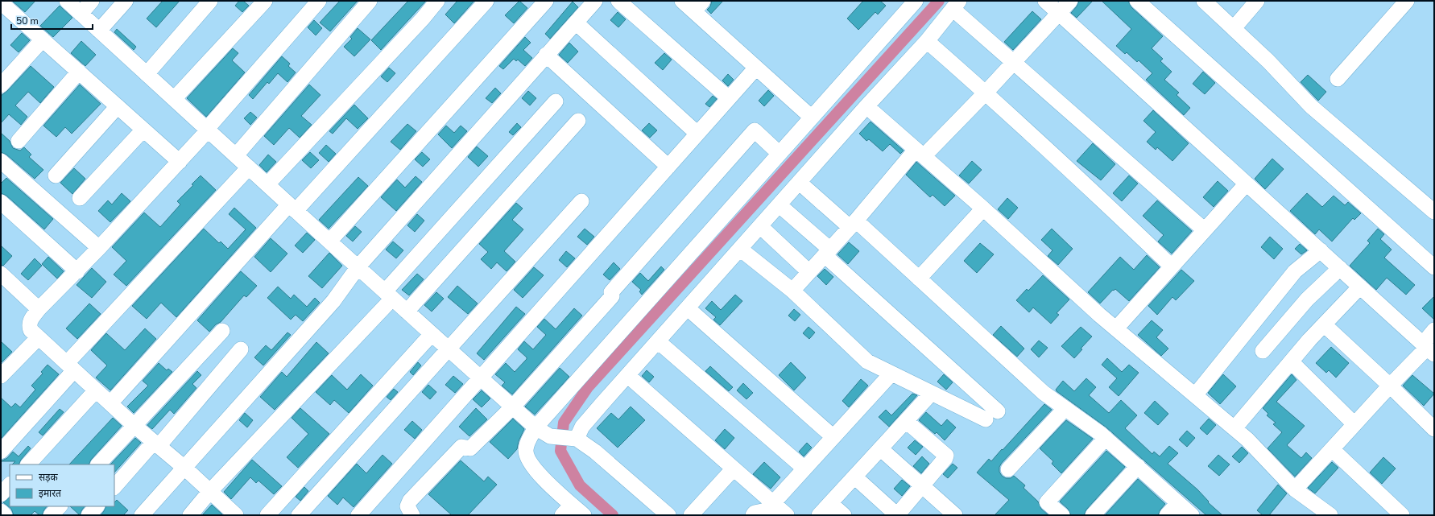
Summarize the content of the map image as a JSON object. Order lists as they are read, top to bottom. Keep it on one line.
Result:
{"legend":["सड़क","इमारत"],"scale_bar":"50 m"}
